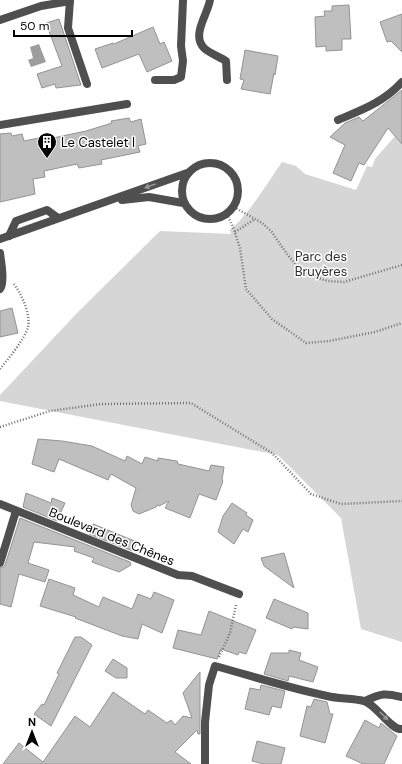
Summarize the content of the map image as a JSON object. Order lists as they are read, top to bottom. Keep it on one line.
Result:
{"streets":{"street":["Boulevard des Chênes"]},"parks":["Parc des Bruyères"],"places":{"building":["Le Castelet I"]},"scale_bar":"50 m","north":"top"}
